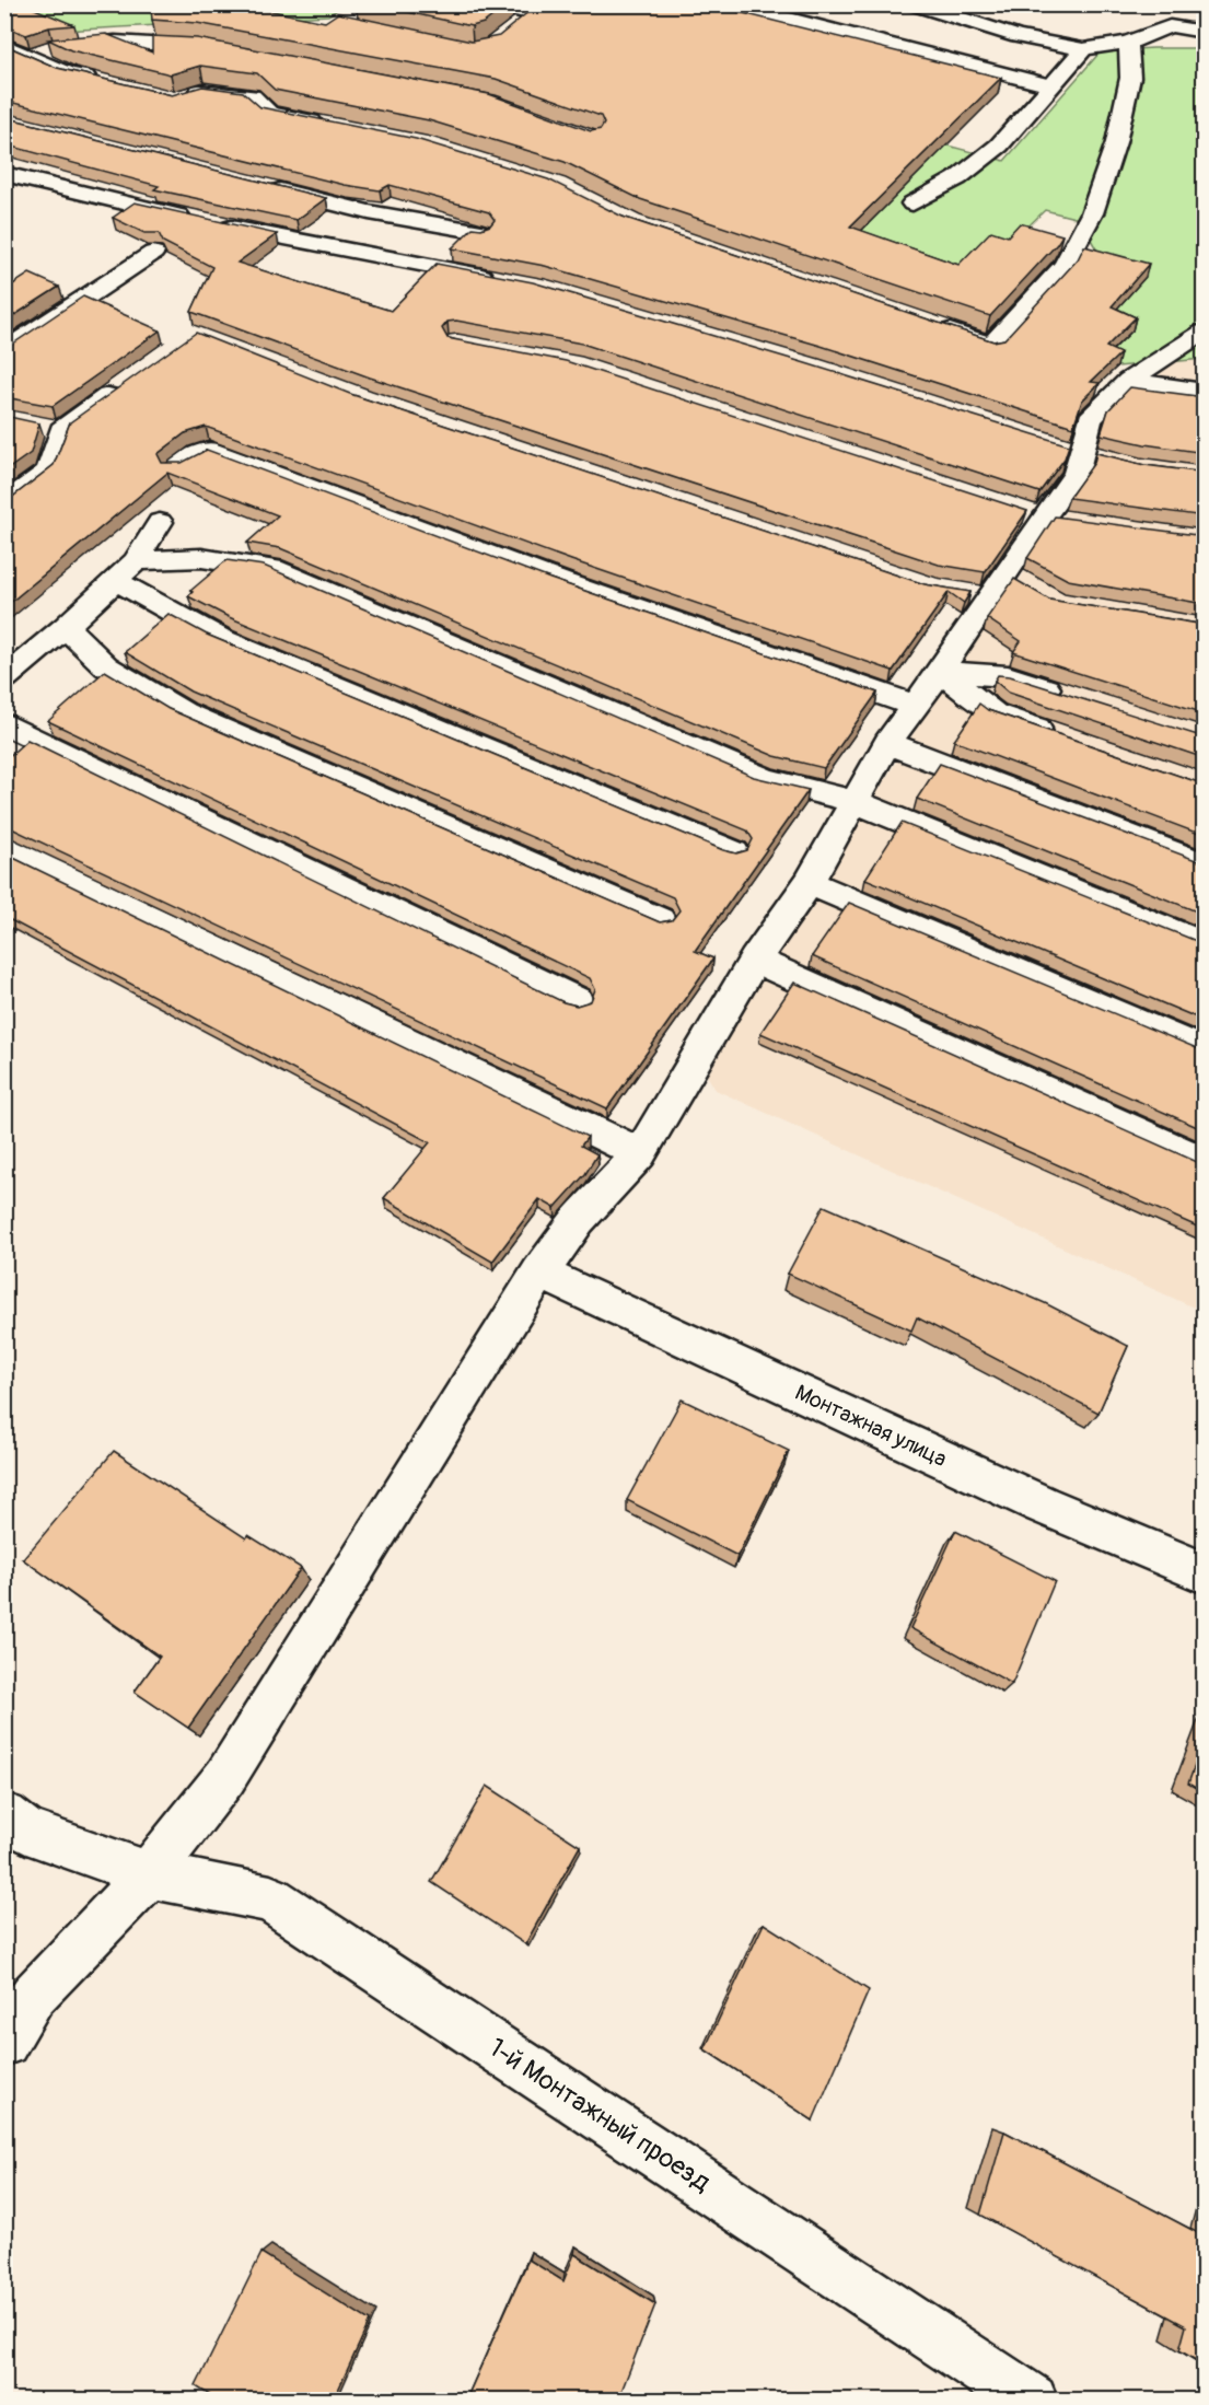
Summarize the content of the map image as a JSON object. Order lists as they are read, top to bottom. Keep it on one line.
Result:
{"streets":{"street":["Монтажная улица","1-й Монтажный проезд"]}}
